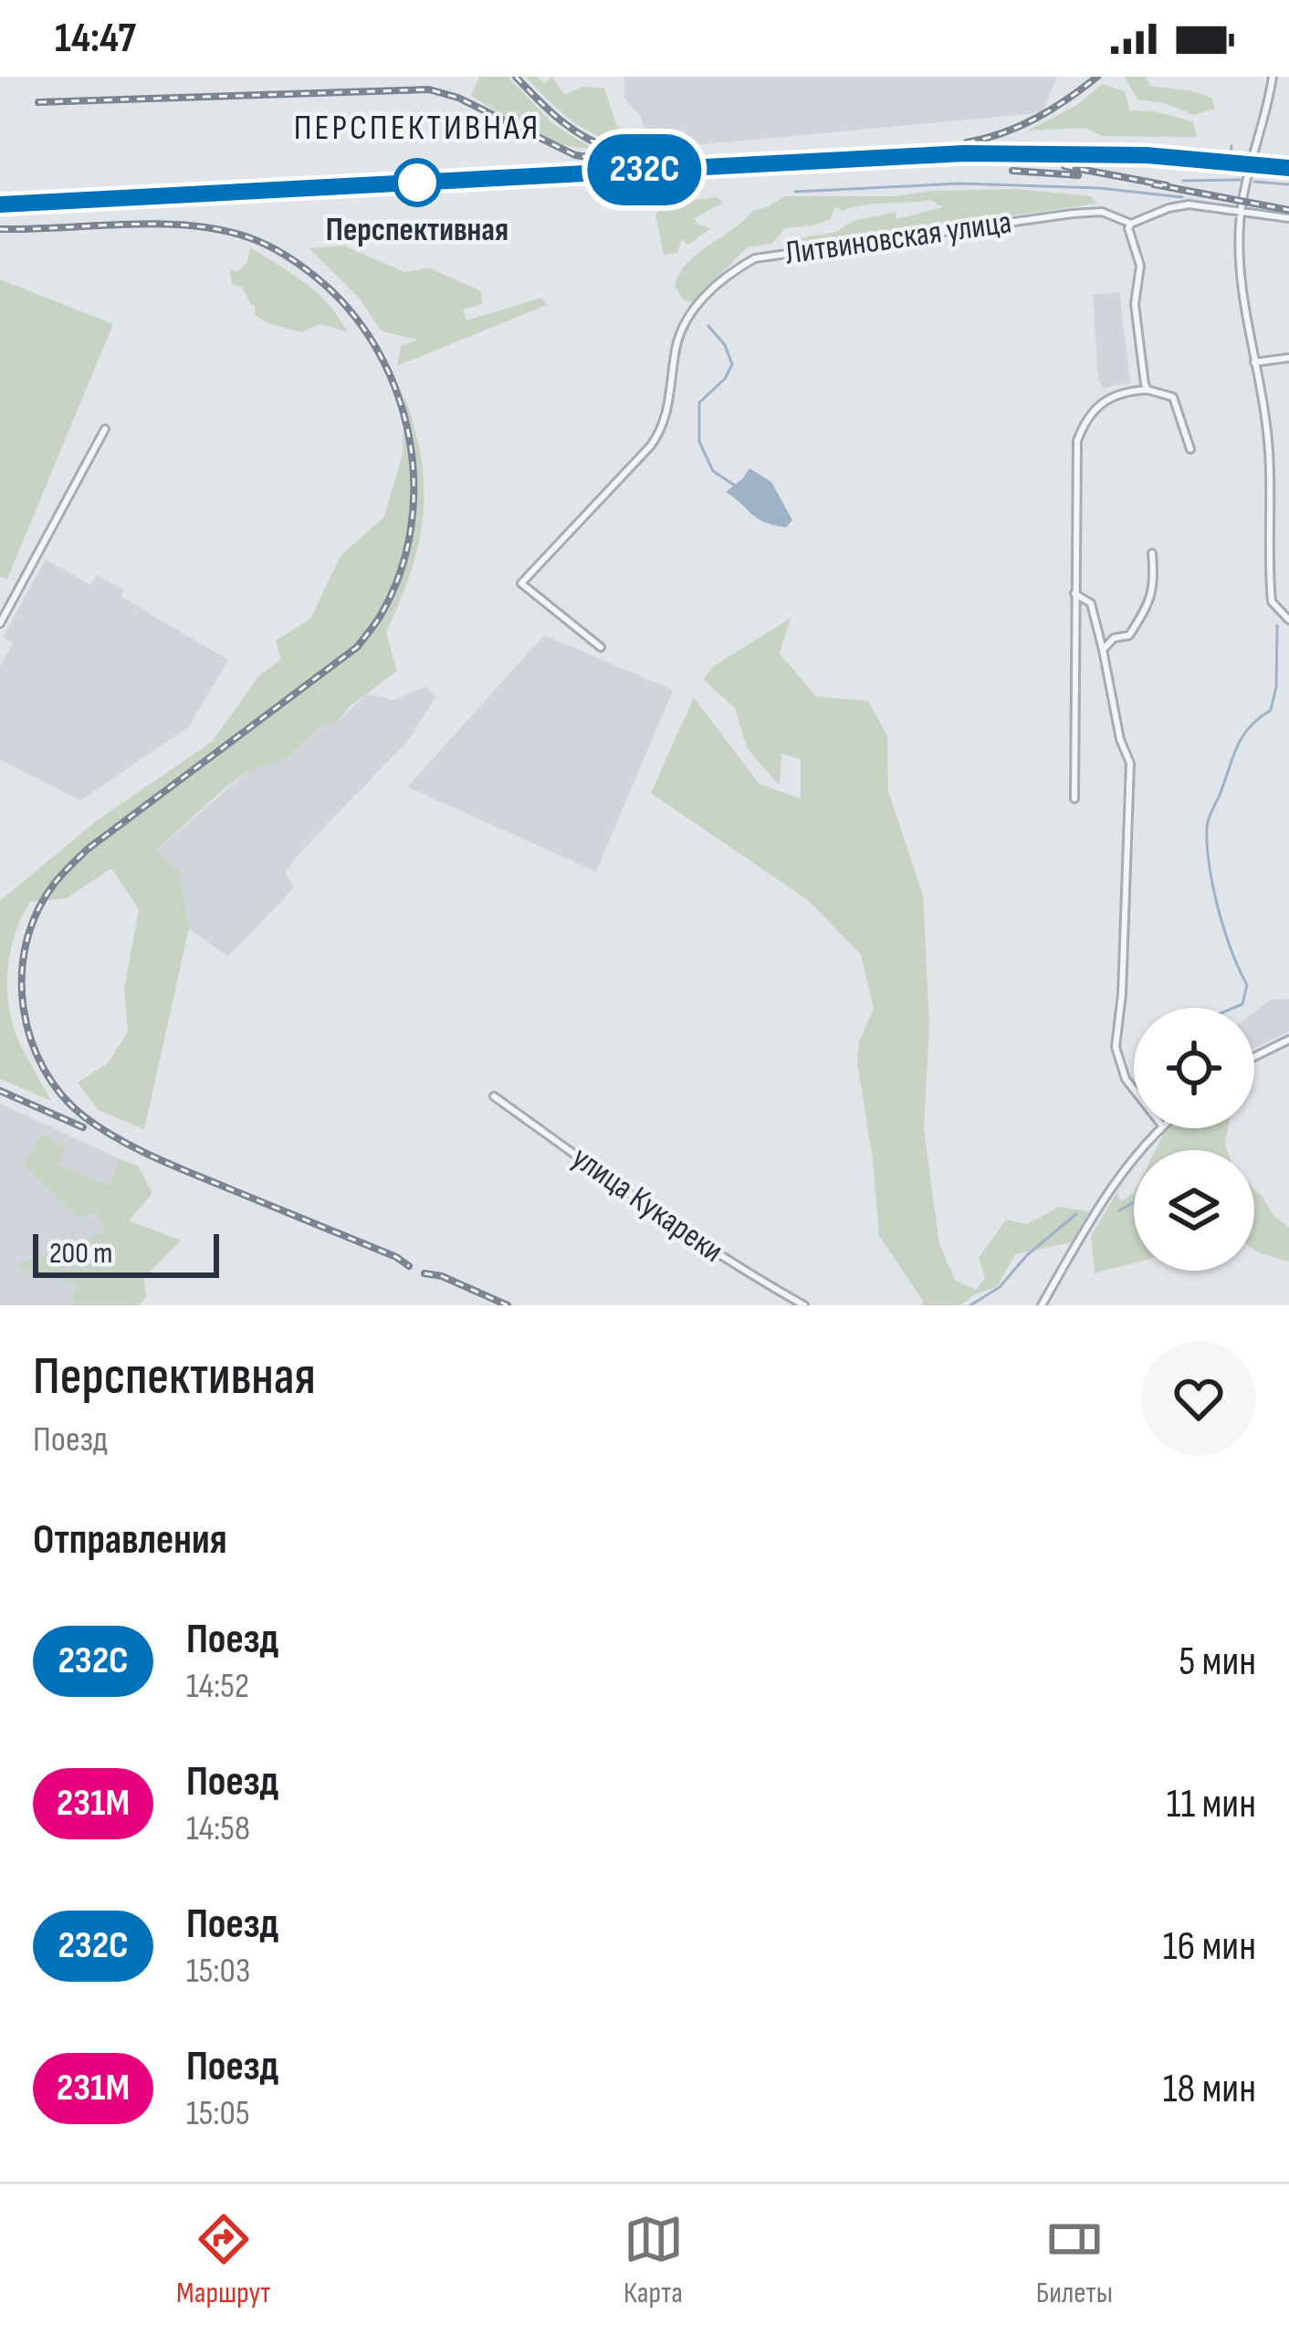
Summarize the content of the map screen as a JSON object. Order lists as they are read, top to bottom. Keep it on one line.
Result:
{"streets":{"street":["Литвиновская улица","улица Кукареки"]},"districts":["ПЕРСПЕКТИВНАЯ"],"places":["Перспективная"],"scale_bar":"200 m","page":{"status":"14:47","on_map":"232C","scale":"200 m","heading":[["Перспективная","Поезд"],"Отправления"],"list":[{"mark":"232C","name":"Поезд","note":"14:52","value":"5 мин"},{"mark":"231М","name":"Поезд","note":"14:58","value":"11 мин"},{"mark":"232C","name":"Поезд","note":"15:03","value":"16 мин"},{"mark":"231М","name":"Поезд","note":"15:05","value":"18 мин"}],"tabs":["Маршрут","Карта","Билеты"]}}
